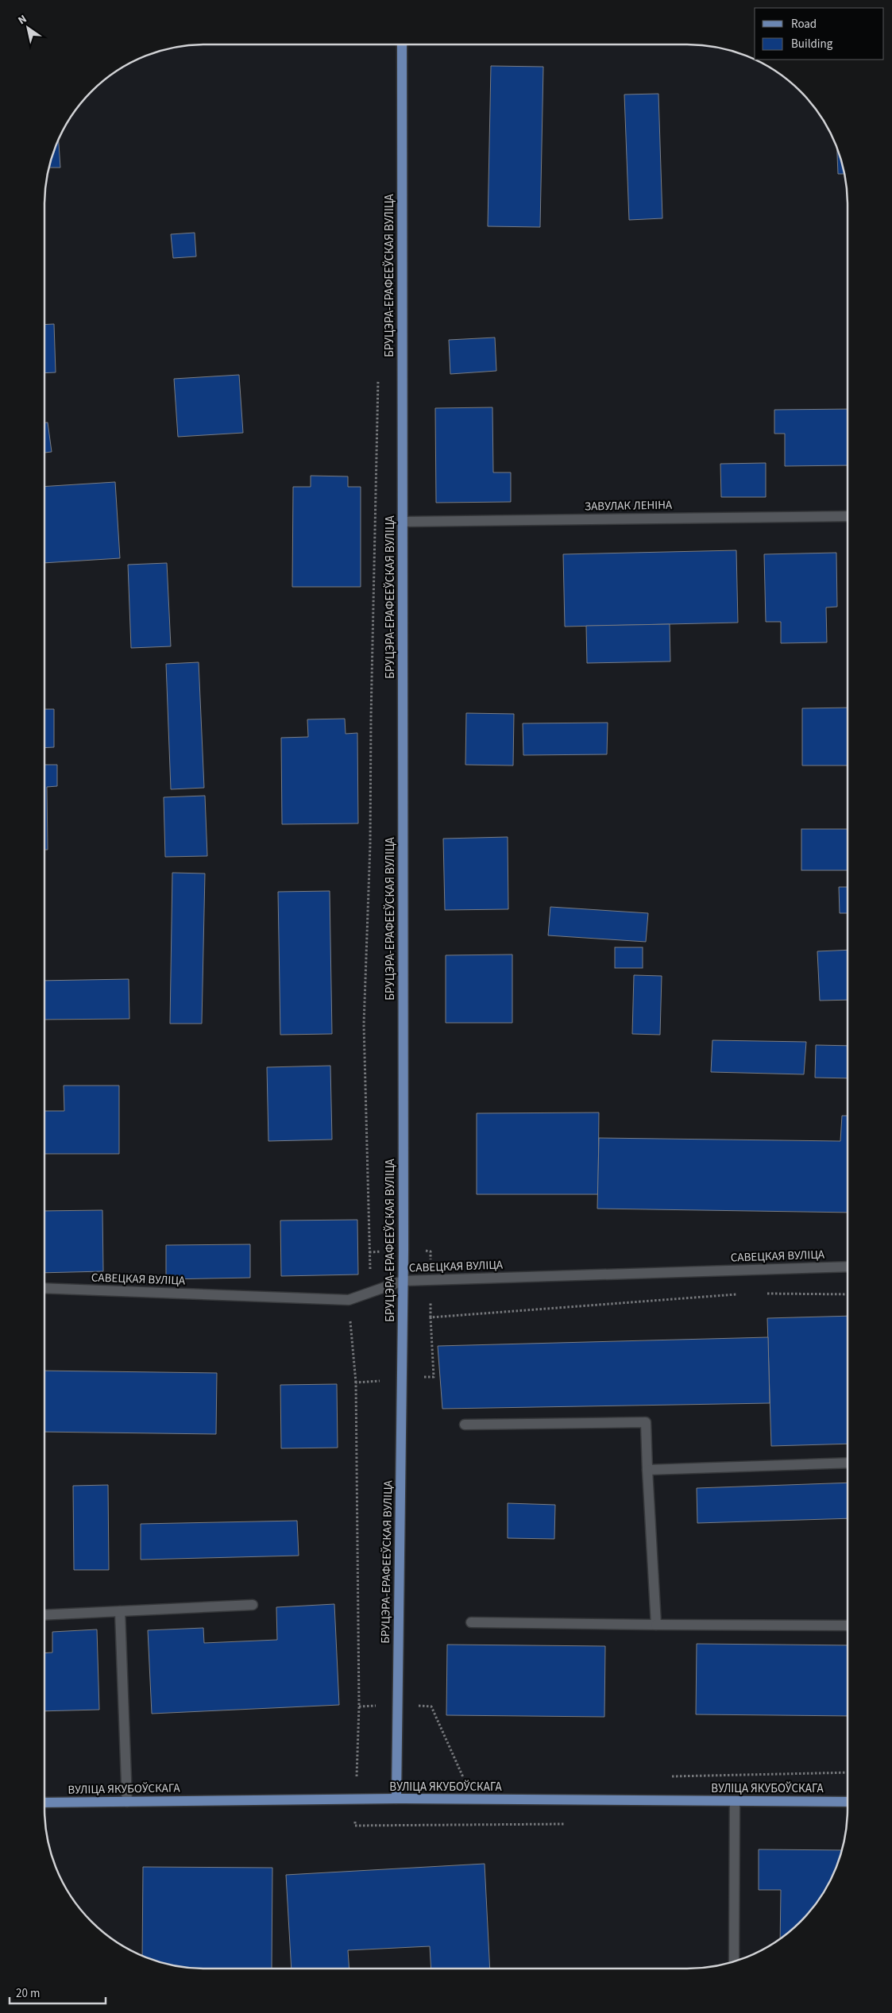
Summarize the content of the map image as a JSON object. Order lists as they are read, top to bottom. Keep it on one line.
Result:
{"streets":{"main road":["БРУЦЭРА-ЕРАФЕЕЎСКАЯ ВУЛІЦА","ВУЛІЦА ЯКУБОЎСКАГА"],"street":["ЗАВУЛАК ЛЕНІНА","САВЕЦКАЯ ВУЛІЦА"]},"crossings":[["БРУЦЭРА-ЕРАФЕЕЎСКАЯ ВУЛІЦА","ЗАВУЛАК ЛЕНІНА"],["БРУЦЭРА-ЕРАФЕЕЎСКАЯ ВУЛІЦА","САВЕЦКАЯ ВУЛІЦА"],["БРУЦЭРА-ЕРАФЕЕЎСКАЯ ВУЛІЦА","ВУЛІЦА ЯКУБОЎСКАГА"]],"legend":["Road","Building"],"scale_bar":"20 m","north":"top left"}
